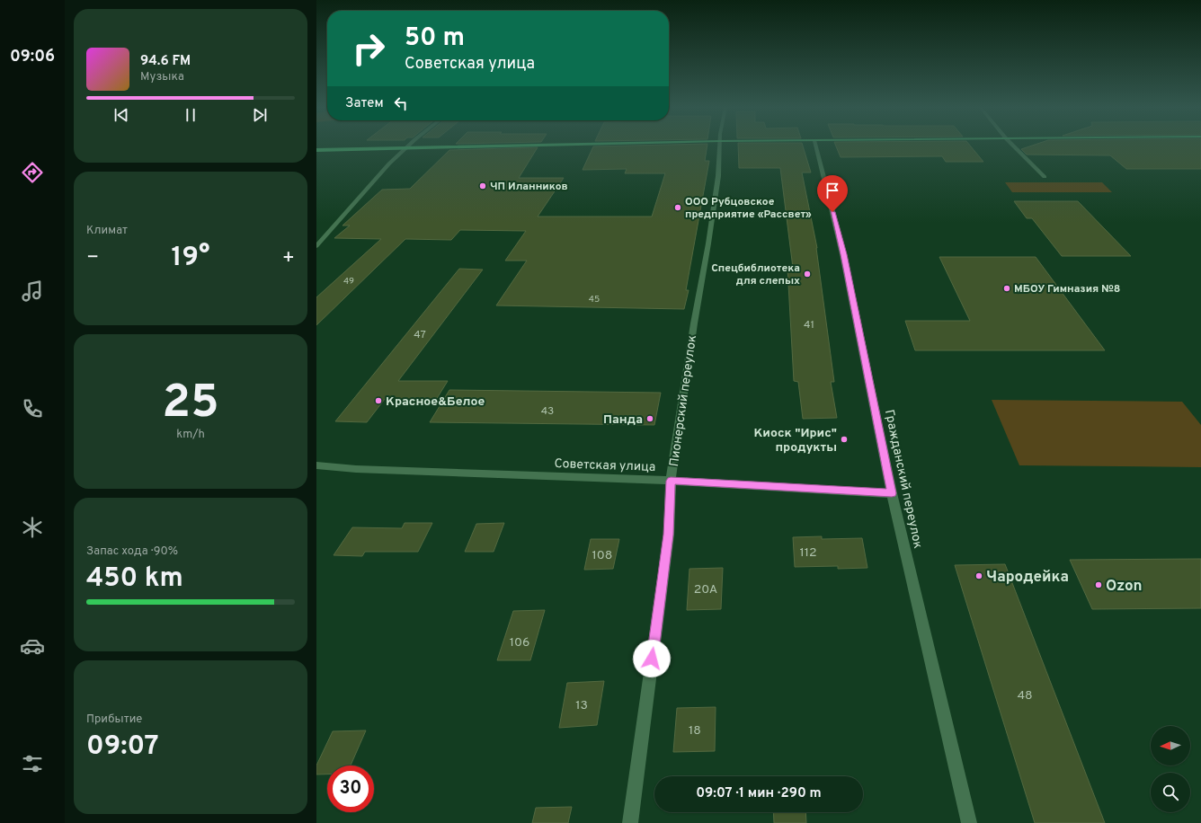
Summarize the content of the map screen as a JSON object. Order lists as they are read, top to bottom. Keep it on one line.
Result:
{"streets":{"street":["Пионерский переулок","Советская улица","Гражданский переулок"]},"crossings":[["Пионерский переулок","Советская улица"],["Советская улица","Гражданский переулок"]],"places":["ЧП Иланников","ООО Рубцовское предприятие «Рассвет»","Спецбиблиотека для слепых","МБОУ Гимназия №8","Красное&Белое","Панда","Киоск \"Ирис\" продукты","Чародейка","Ozon"],"house_numbers":["49","45","41","47","43","112","108","20А","106","48","13","18"],"north":"left","page":{"tabs":"09:06","turn":["50 m","Советская улица"],"song":["94.6 FM","Музыка"],"then":"Затем","tile":["Климат",["25","km/h"],["Запас хода · 90%","450 km"],["Прибытие","09:07"]],"heat":["−","19°","+"],"limit":"30","trip":"09:07 · 1 мин · 290 m"}}
